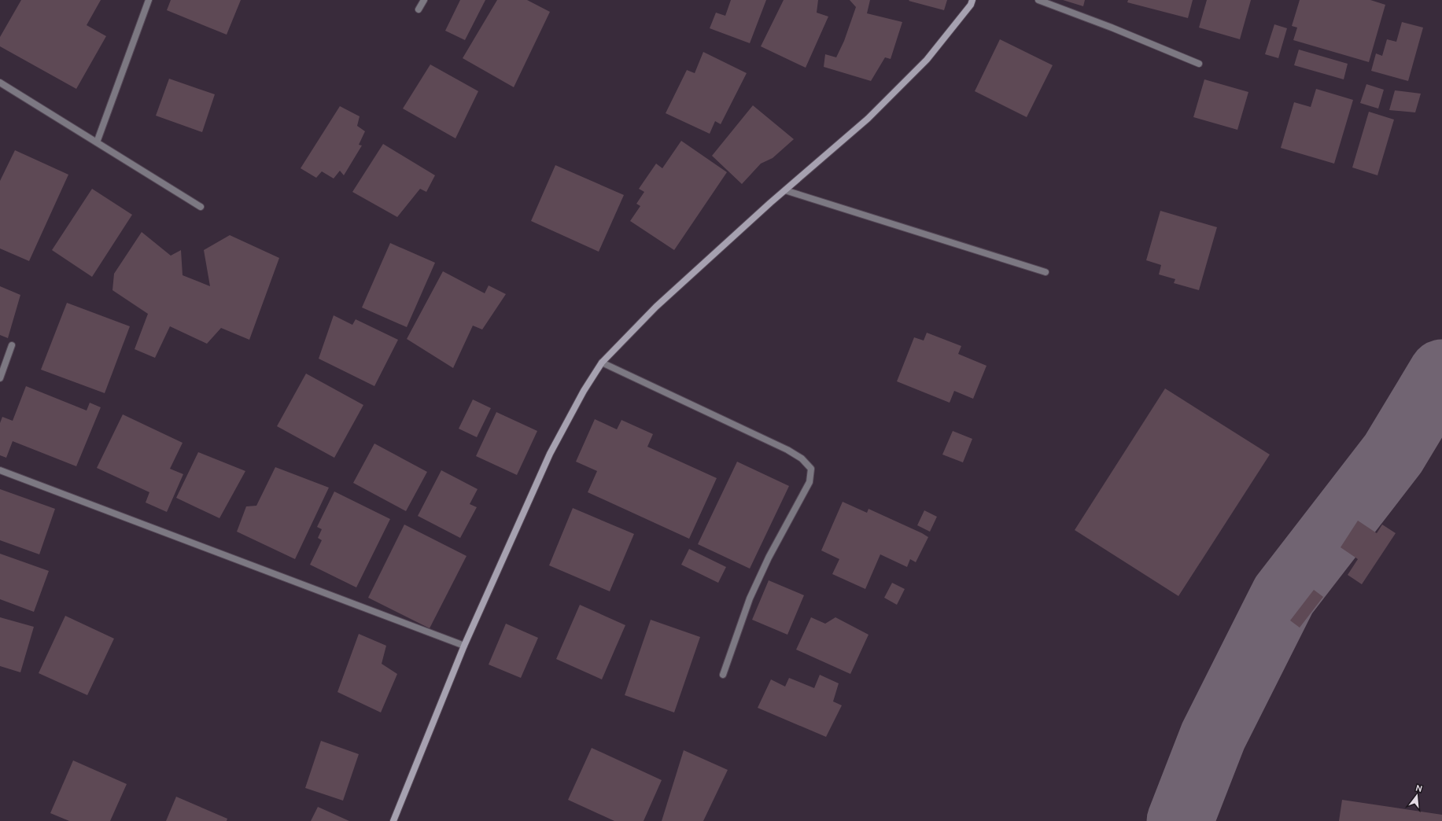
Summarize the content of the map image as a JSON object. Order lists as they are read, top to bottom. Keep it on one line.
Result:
{"north":"top"}
